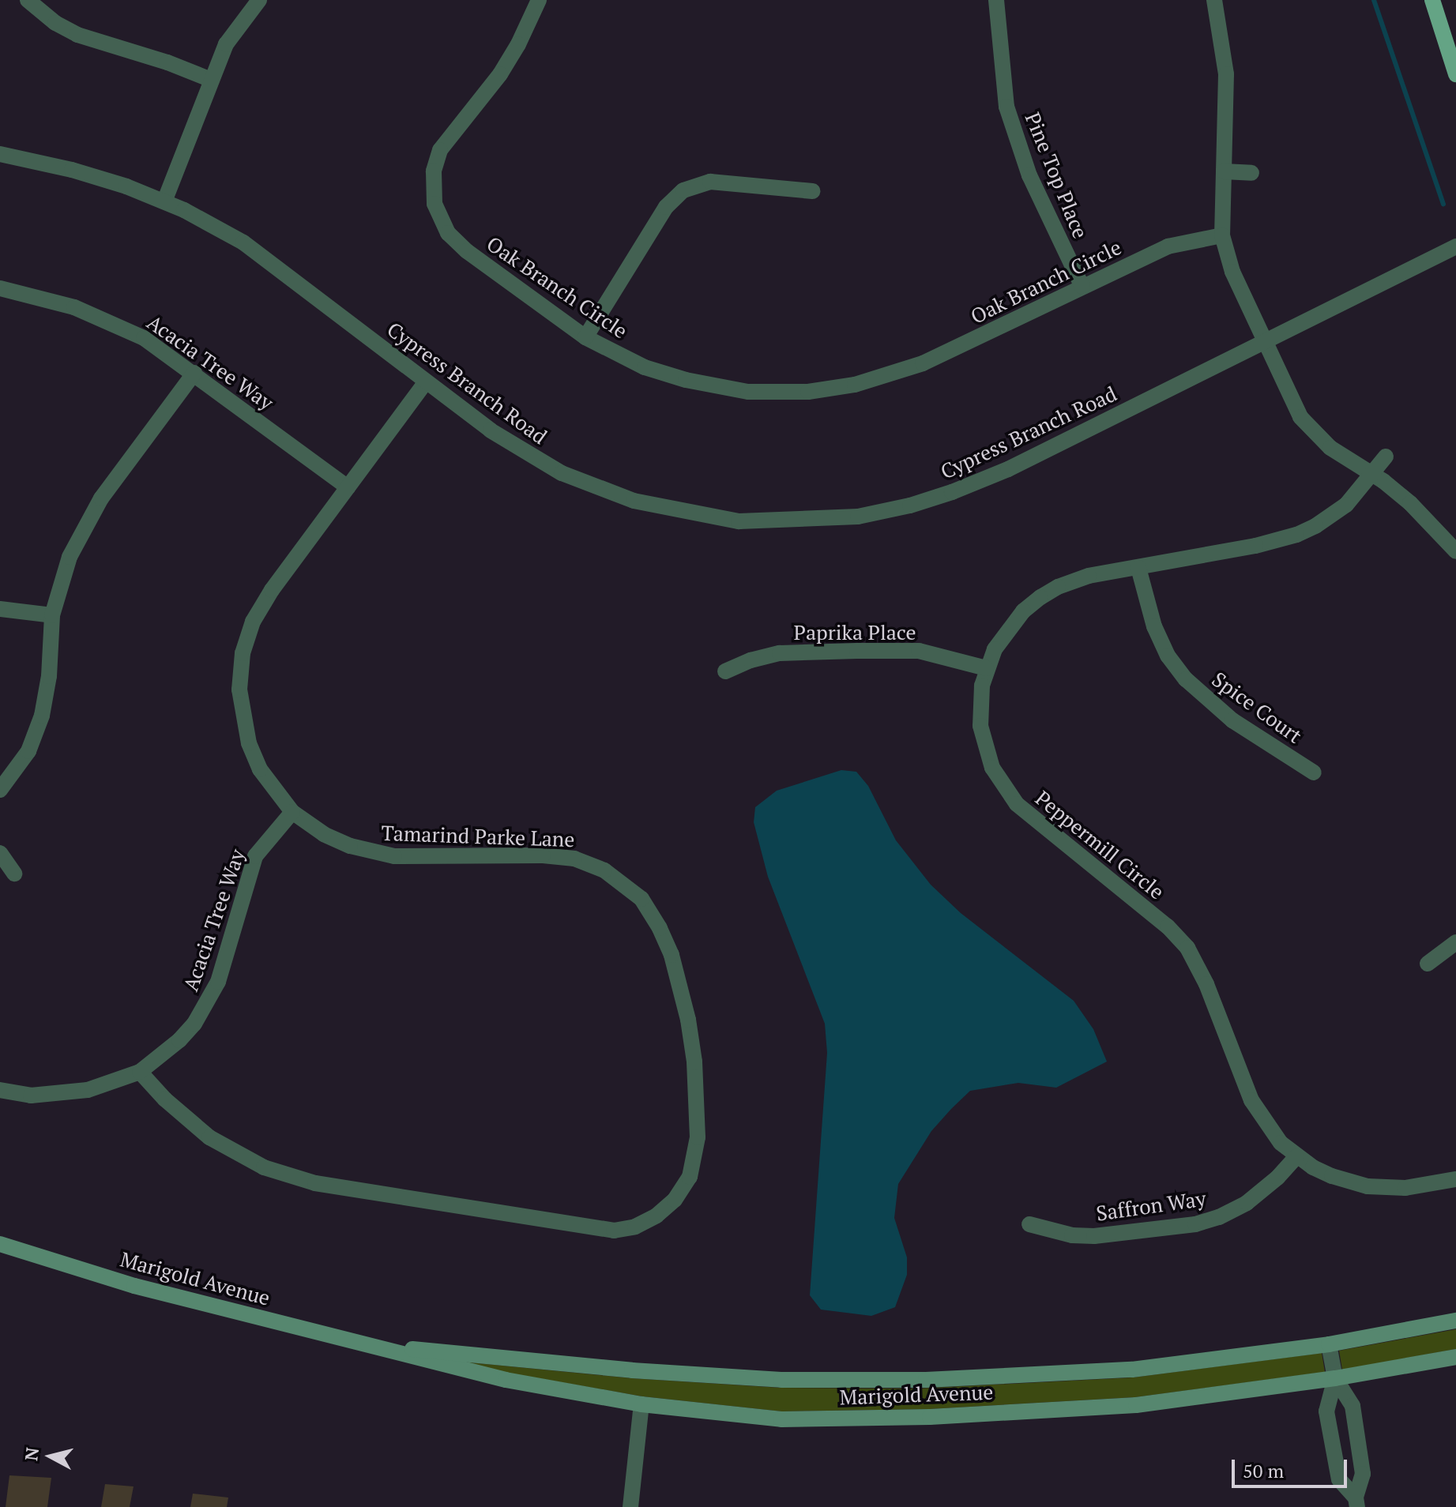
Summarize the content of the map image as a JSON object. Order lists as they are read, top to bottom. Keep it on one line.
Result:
{"streets":{"main road":["Marigold Avenue"],"street":["Pine Top Place","Oak Branch Circle","Acacia Tree Way","Cypress Branch Road","Paprika Place","Spice Court","Tamarind Parke Lane","Peppermill Circle","Saffron Way"]},"crossings":[["Pine Top Place","Oak Branch Circle"],["Acacia Tree Way","Tamarind Parke Lane"],["Cypress Branch Road","Tamarind Parke Lane"],["Paprika Place","Peppermill Circle"],["Spice Court","Peppermill Circle"],["Peppermill Circle","Saffron Way"]],"scale_bar":"50 m","north":"left"}
